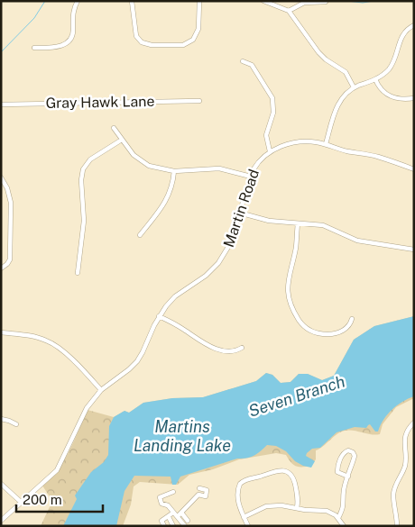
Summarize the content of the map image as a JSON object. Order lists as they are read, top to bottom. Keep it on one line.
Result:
{"streets":{"street":["Gray Hawk Lane","Martin Road"]},"water":["Seven Branch","Martins Landing Lake"],"scale_bar":"200 m"}
